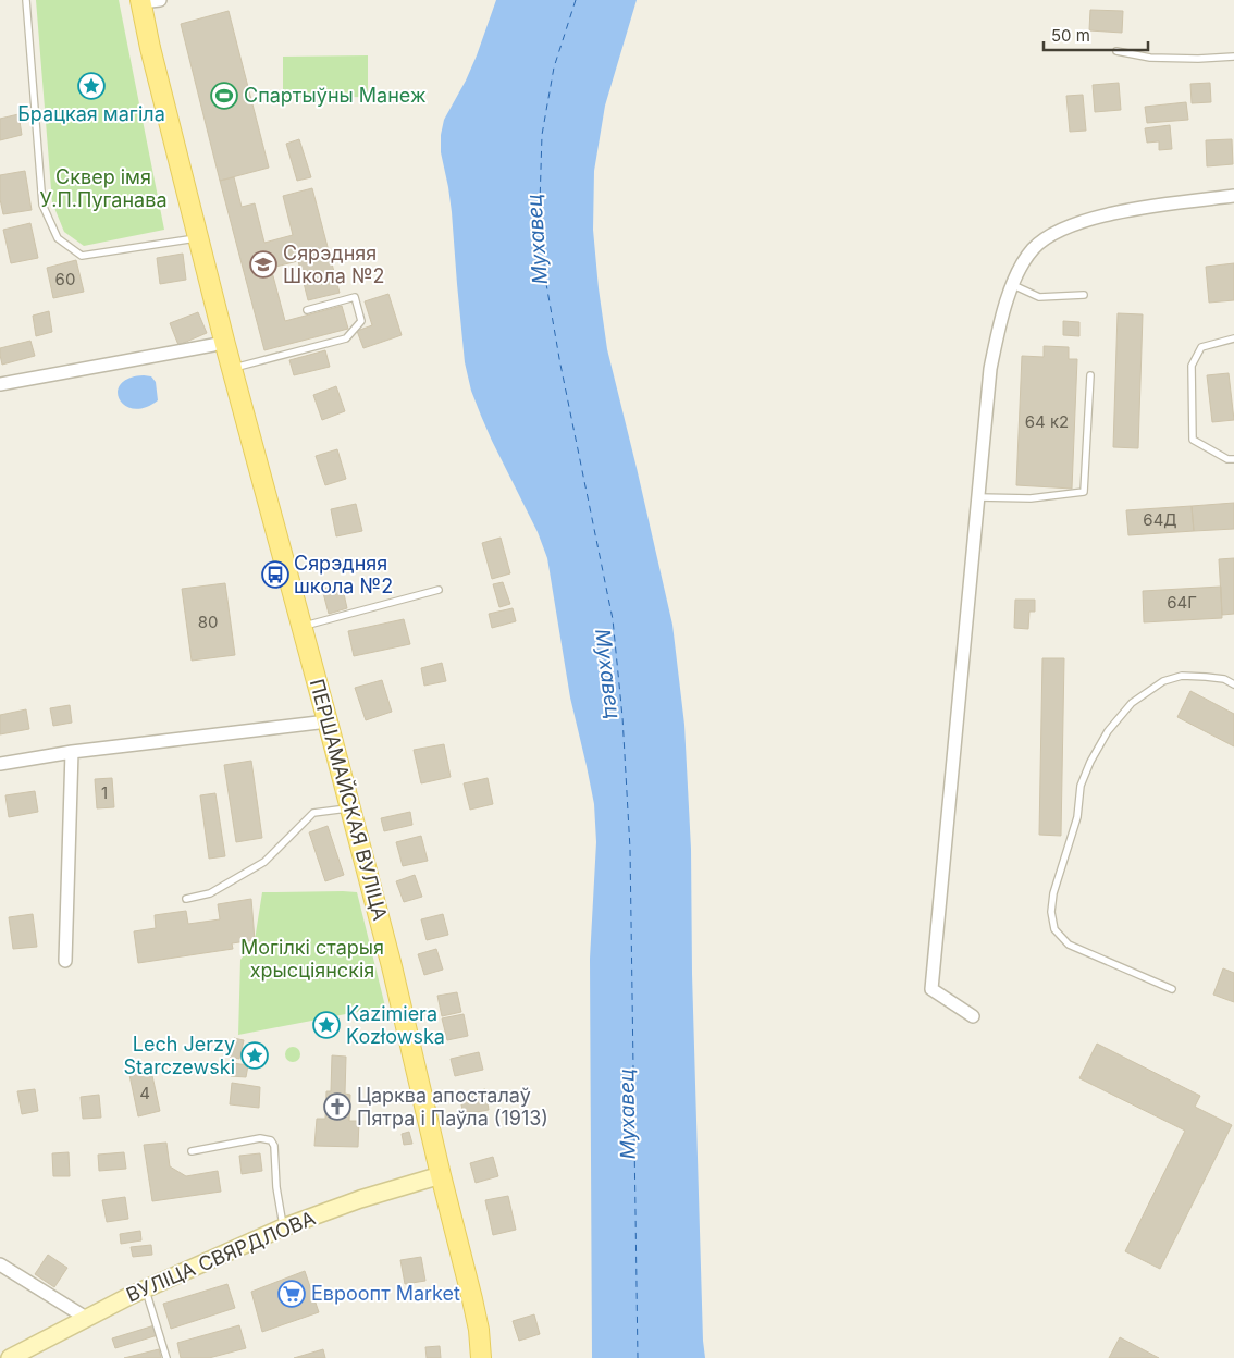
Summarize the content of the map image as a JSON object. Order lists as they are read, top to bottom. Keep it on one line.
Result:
{"streets":{"main road":["ПЕРШАМАЙСКАЯ ВУЛІЦА","ВУЛІЦА СВЯРДЛОВА"]},"crossings":[["ПЕРШАМАЙСКАЯ ВУЛІЦА","ВУЛІЦА СВЯРДЛОВА"]],"water":["Мухавец"],"parks":["Сквер імя У.П.Пуганава","Могілкі старыя хрысціянскія"],"places":{"place":["Брацкая магіла","Kazimiera Kozłowska","Lech Jerzy Starczewski"],"sports":["Спартыўны Манеж"],"school or university":["Сярэдняя Школа №2"],"bus stop":["Сярэдняя школа №2"],"church":["Царква апосталаў Пятра і Паўла (1913)"],"supermarket":["Евроопт Market"]},"house_numbers":["60","64 к2","64Д","64Г","80","1","4"],"scale_bar":"50 m"}
